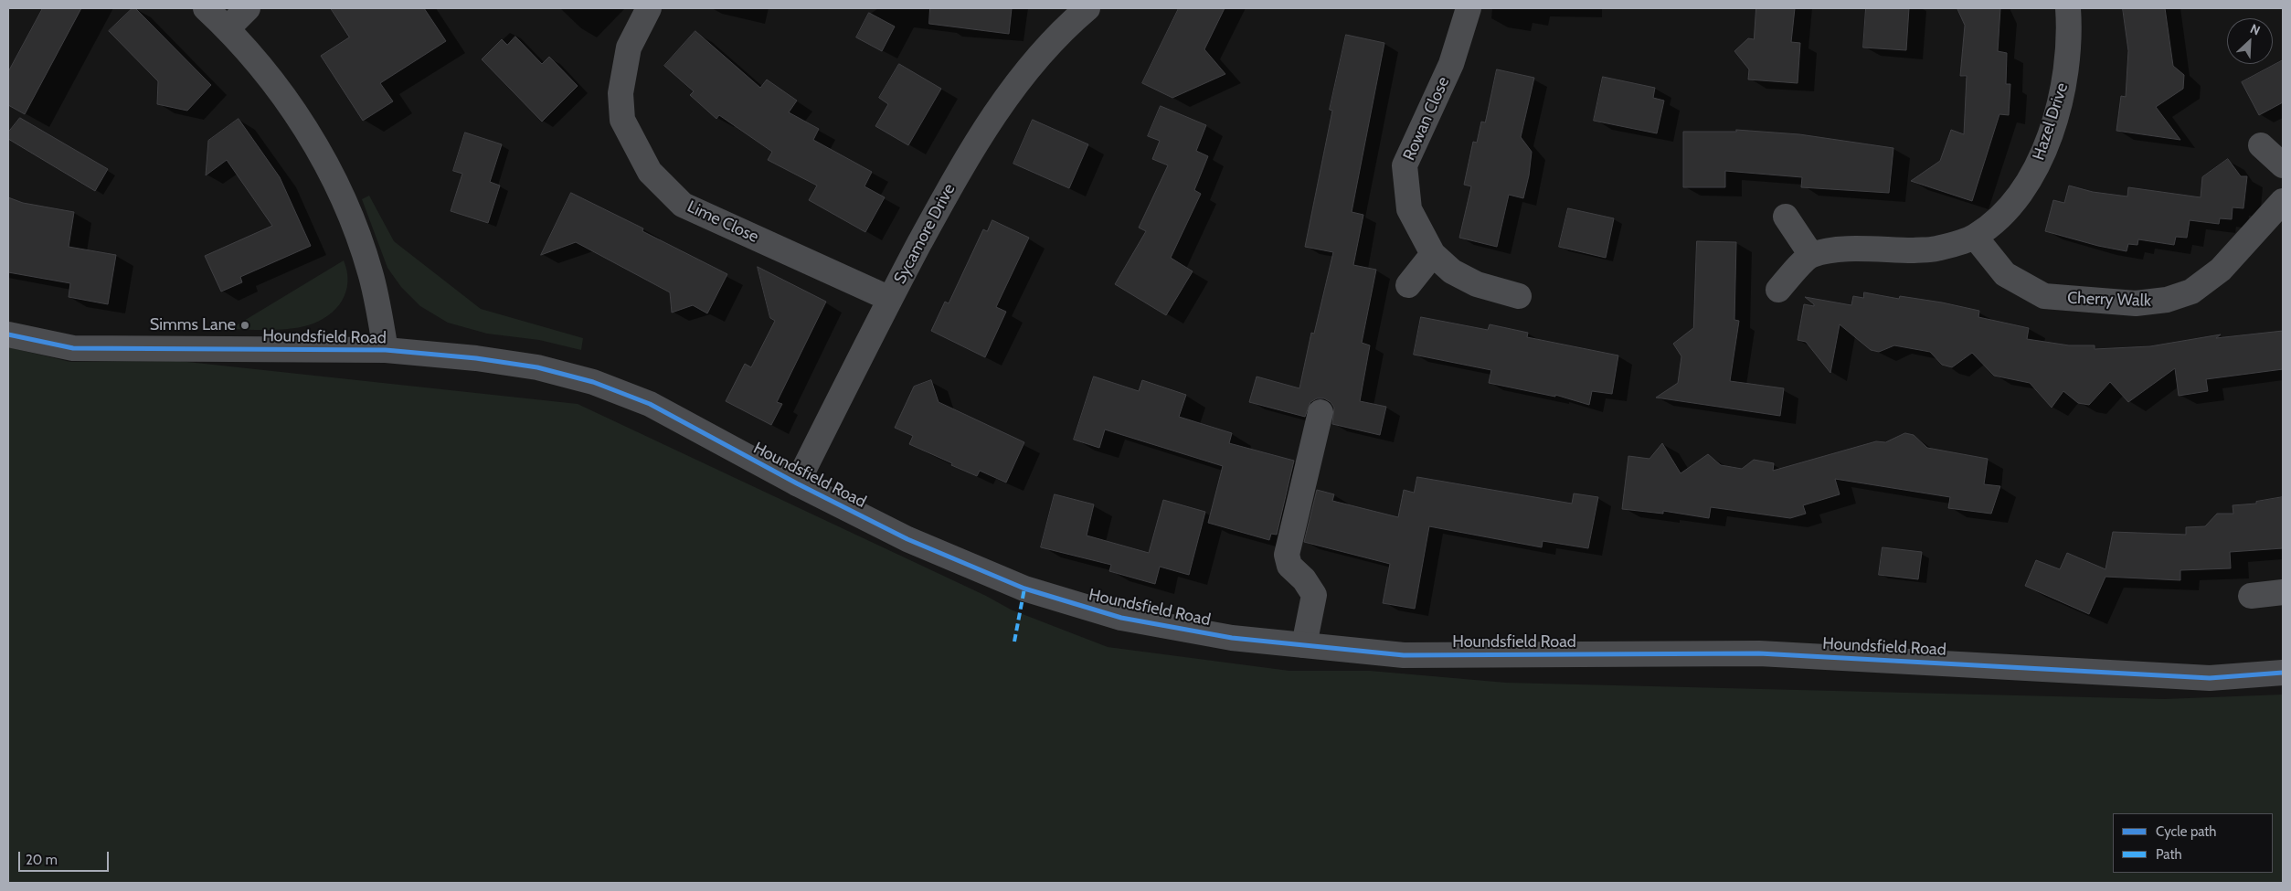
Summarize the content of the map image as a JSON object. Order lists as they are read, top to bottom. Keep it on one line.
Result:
{"streets":{"street":["Rowan Close","Hazel Drive","Lime Close","Sycamore Drive","Cherry Walk","Houndsfield Road"]},"crossings":[["Hazel Drive","Cherry Walk"],["Lime Close","Sycamore Drive"],["Sycamore Drive","Houndsfield Road"]],"places":["Simms Lane"],"legend":["Cycle path","Path"],"scale_bar":"20 m","north":"top right"}
